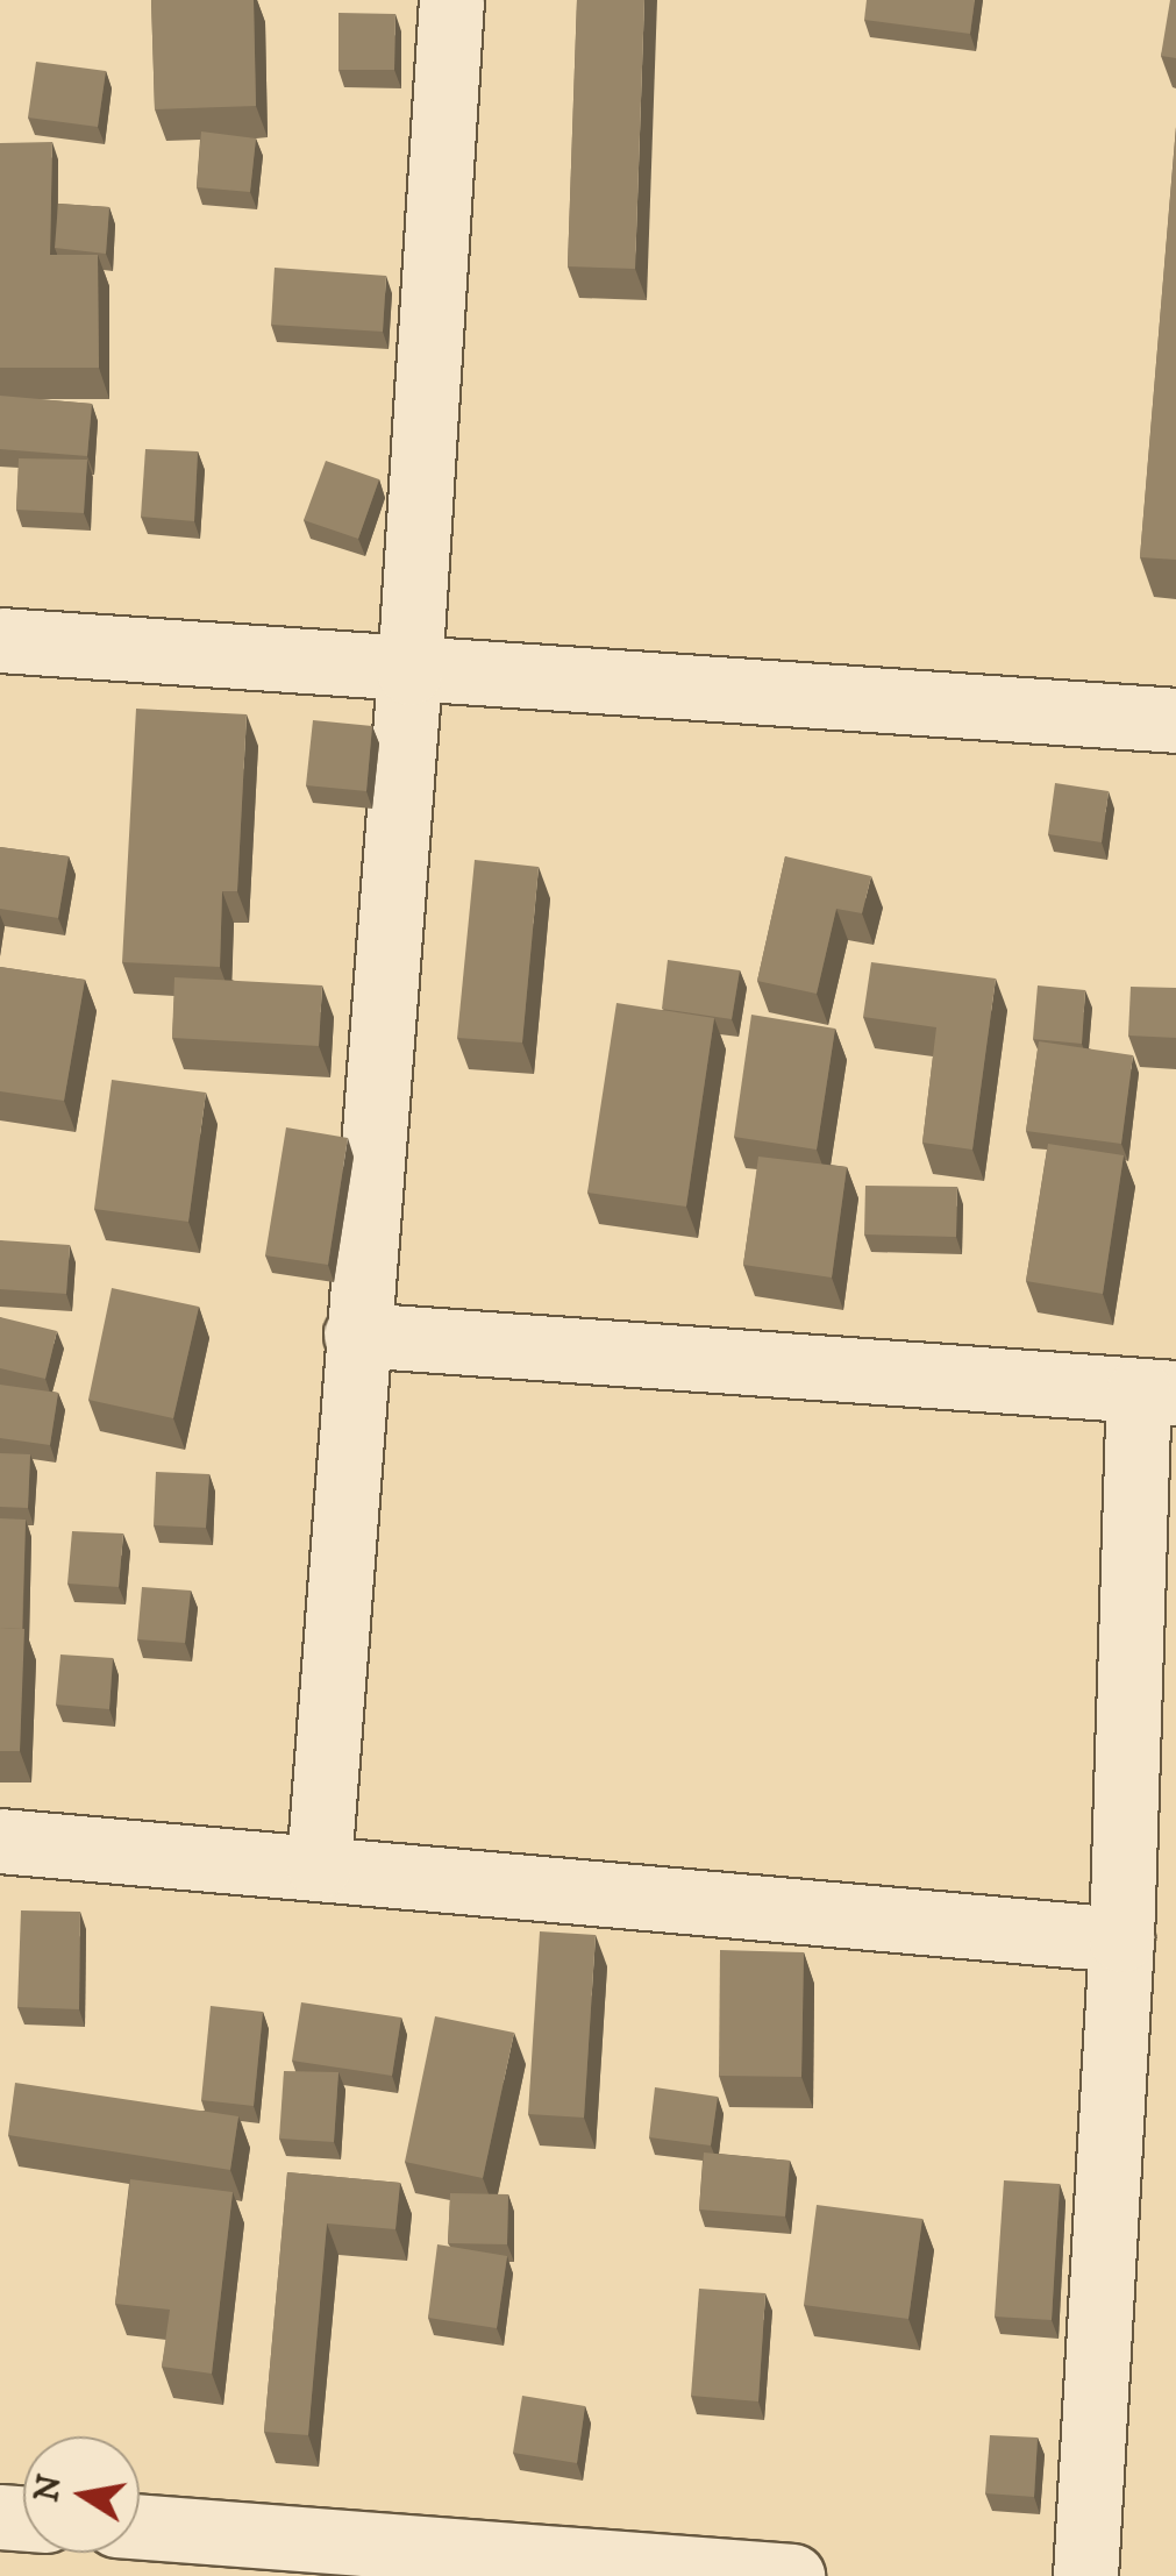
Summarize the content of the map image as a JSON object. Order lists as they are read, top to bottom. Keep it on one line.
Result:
{"north":"left"}
